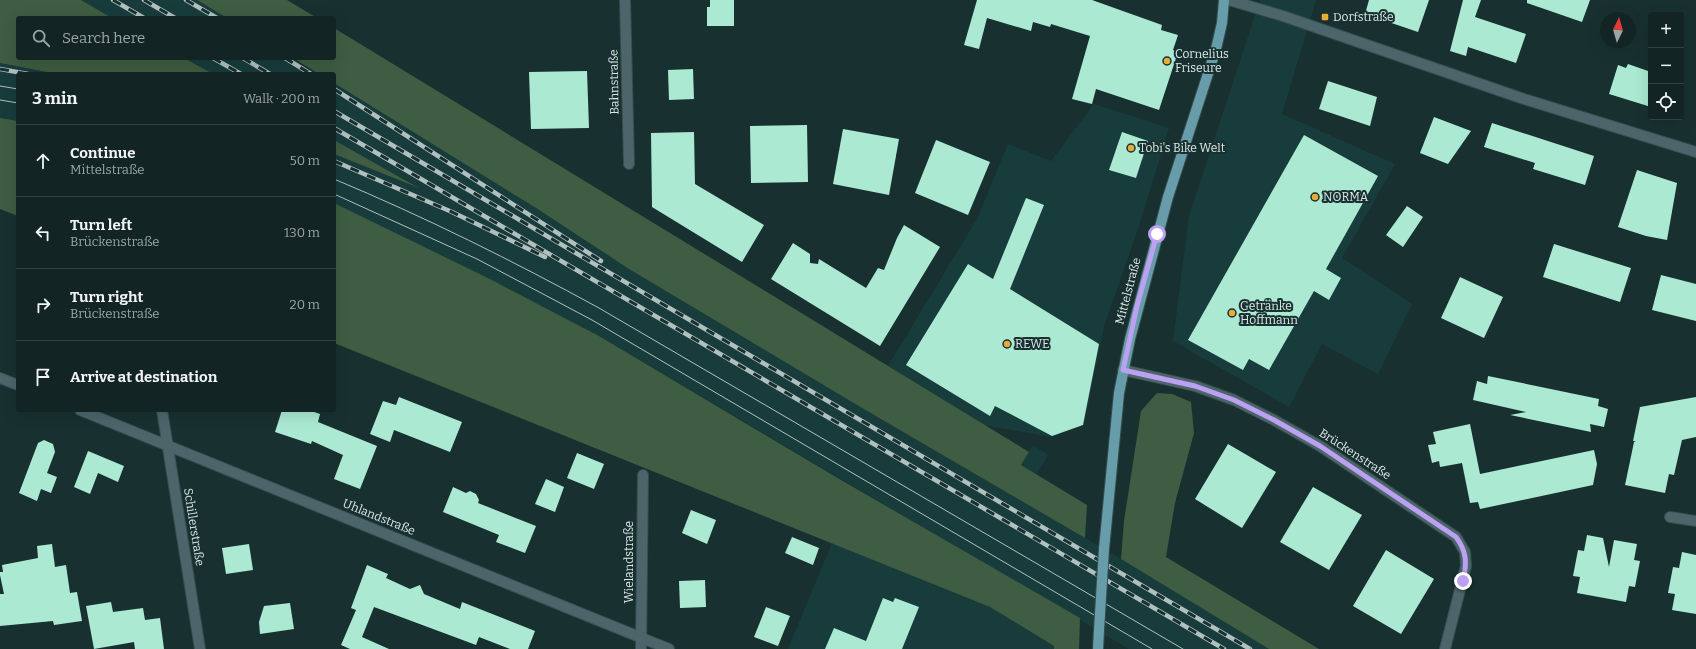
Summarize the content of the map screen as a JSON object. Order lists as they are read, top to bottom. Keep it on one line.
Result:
{"streets":{"main road":["Mittelstraße"],"street":["Bahnstraße","Brückenstraße","Uhlandstraße","Schillerstraße","Wielandstraße"]},"crossings":[["Mittelstraße","Brückenstraße"],["Uhlandstraße","Schillerstraße"],["Uhlandstraße","Wielandstraße"]],"places":{"transit":["Dorfstraße"],"other":["Cornelius Friseure","Tobi's Bike Welt","NORMA","Getränke Hoffmann","REWE"]},"north":"top","page":{"map_buttons":["+","−"],"search":"Search here","heading":["3 min","Walk · 200 m"],"list":[["Continue","Mittelstraße","50 m"],["Turn left","Brückenstraße","130 m"],["Turn right","Brückenstraße","20 m"],"Arrive at destination"]}}
